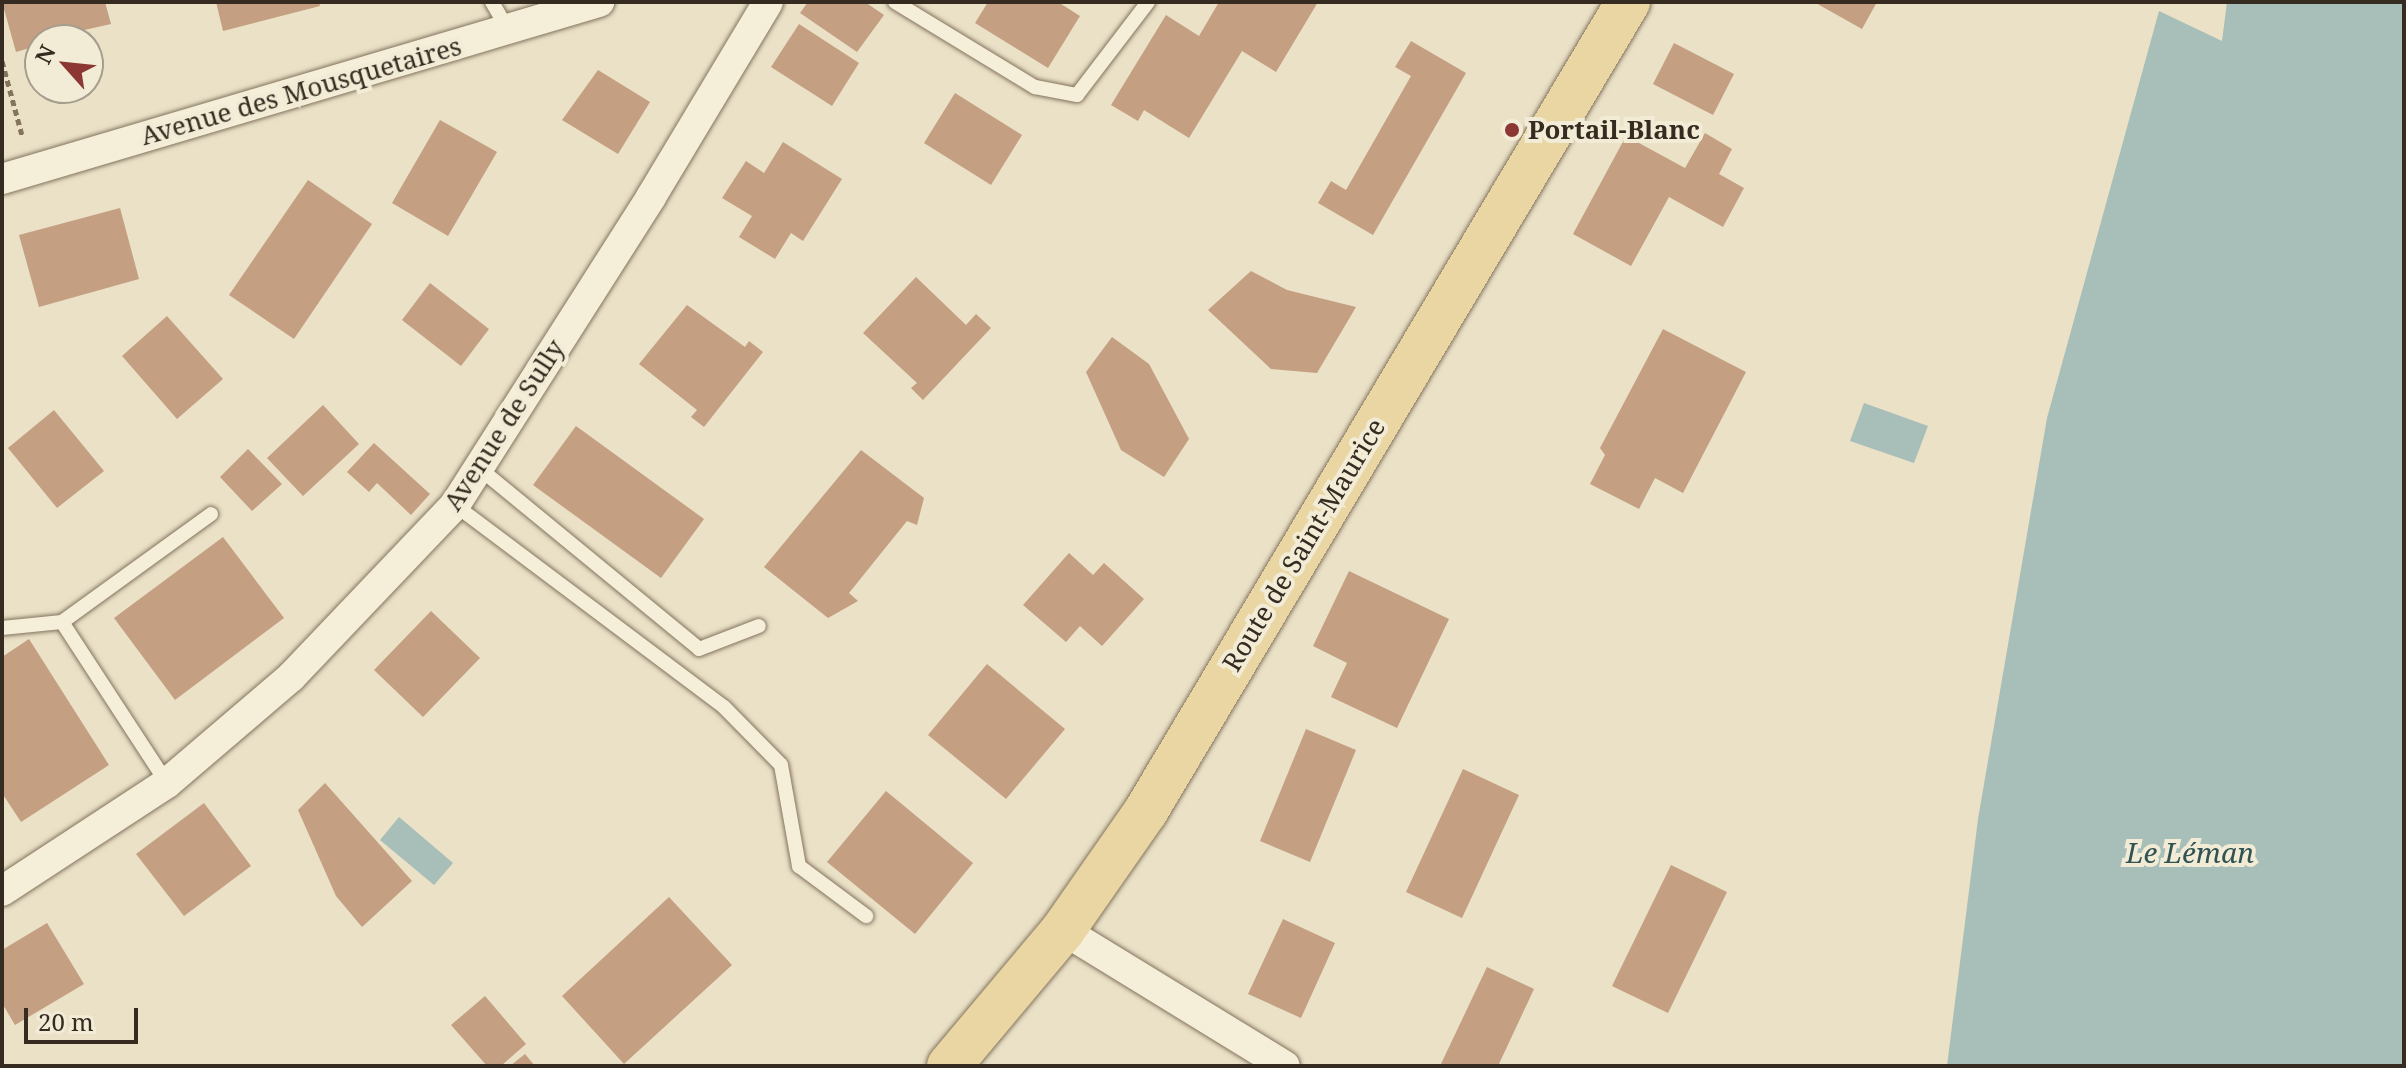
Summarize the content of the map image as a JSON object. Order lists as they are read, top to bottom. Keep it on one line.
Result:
{"streets":{"main road":["Route de Saint-Maurice"],"street":["Avenue des Mousquetaires","Avenue de Sully"]},"water":["Le Léman"],"places":["Portail-Blanc"],"scale_bar":"20 m","north":"top left"}
